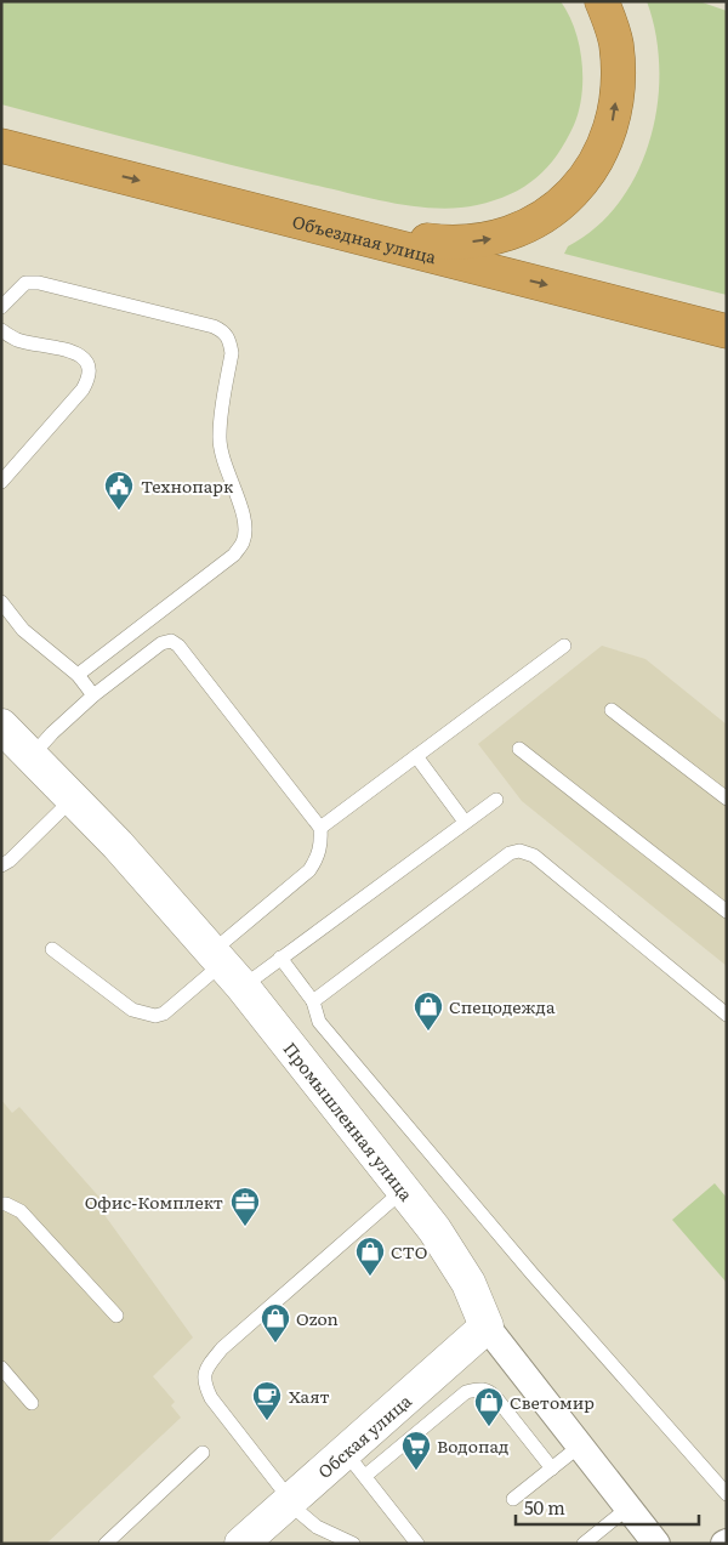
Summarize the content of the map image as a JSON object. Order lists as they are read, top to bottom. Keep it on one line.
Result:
{"streets":{"highway":["Объездная улица"],"main road":["Промышленная улица","Обская улица"]},"crossings":[["Промышленная улица","Обская улица"]],"one_way":["Объездная улица"],"places":{"public building":["Технопарк"],"shop":["Спецодежда","СТО","Ozon","Светомир"],"office":["Офис-Комплект"],"cafe":["Хаят"],"supermarket":["Водопад"]},"scale_bar":"50 m"}
